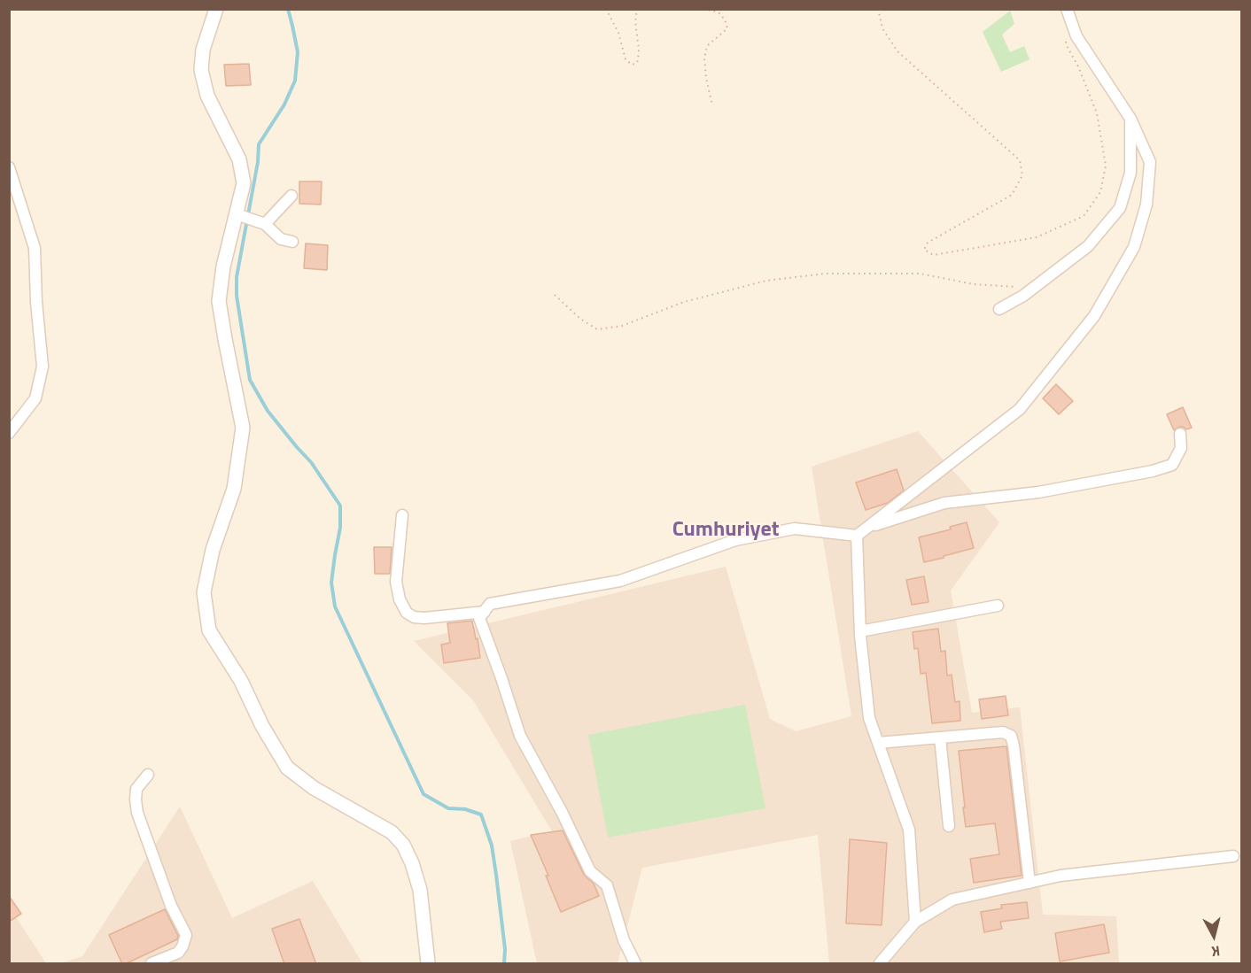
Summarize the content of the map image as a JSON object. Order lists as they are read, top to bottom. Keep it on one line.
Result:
{"districts":["Cumhuriyet"],"north":"bottom"}
